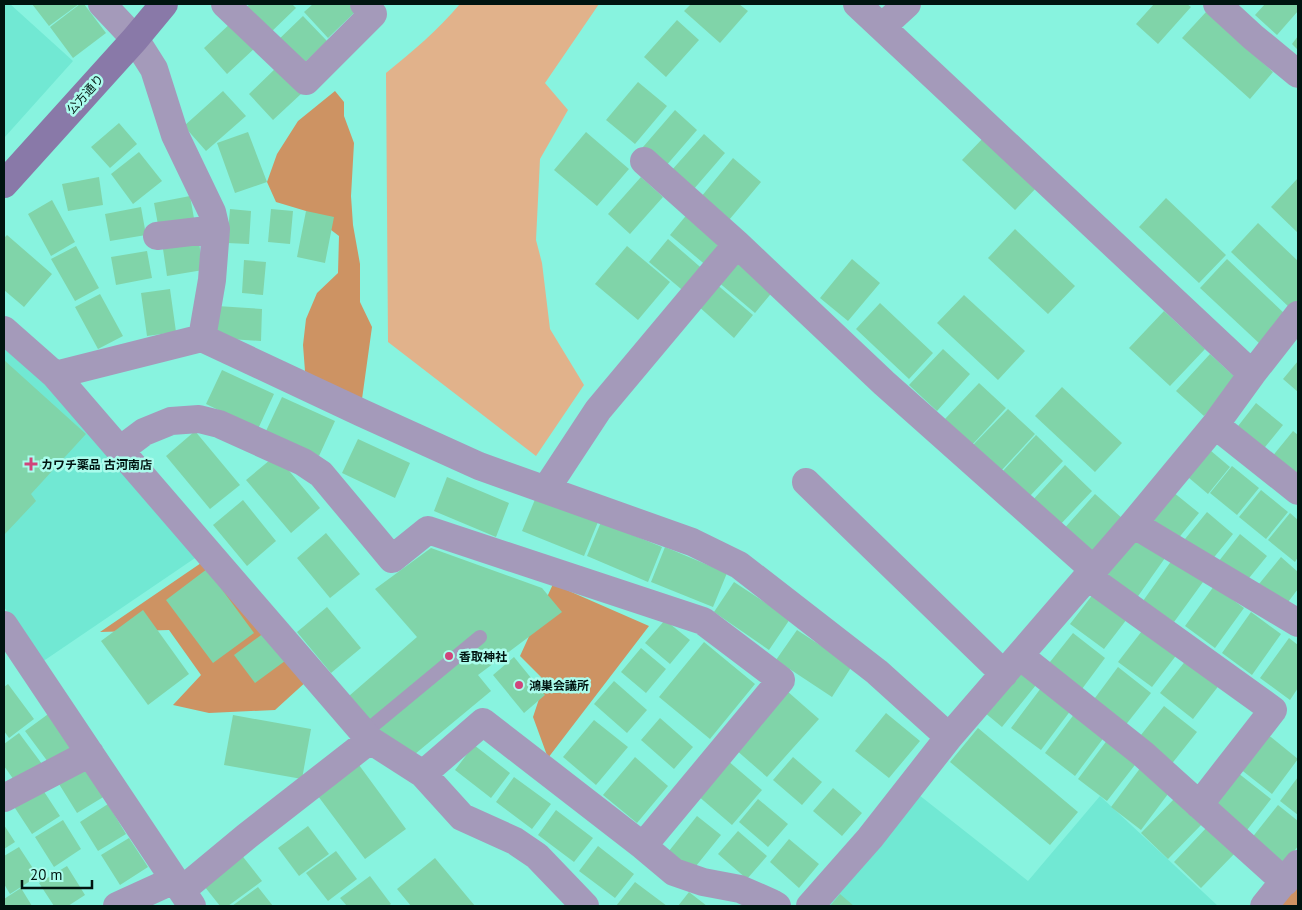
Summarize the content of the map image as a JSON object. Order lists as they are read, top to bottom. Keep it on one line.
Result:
{"streets":{"street":["公方通り"]},"places":{"health":["カワチ薬品 古河南店"],"other":["香取神社","鴻巣会議所"]},"scale_bar":"20 m"}
